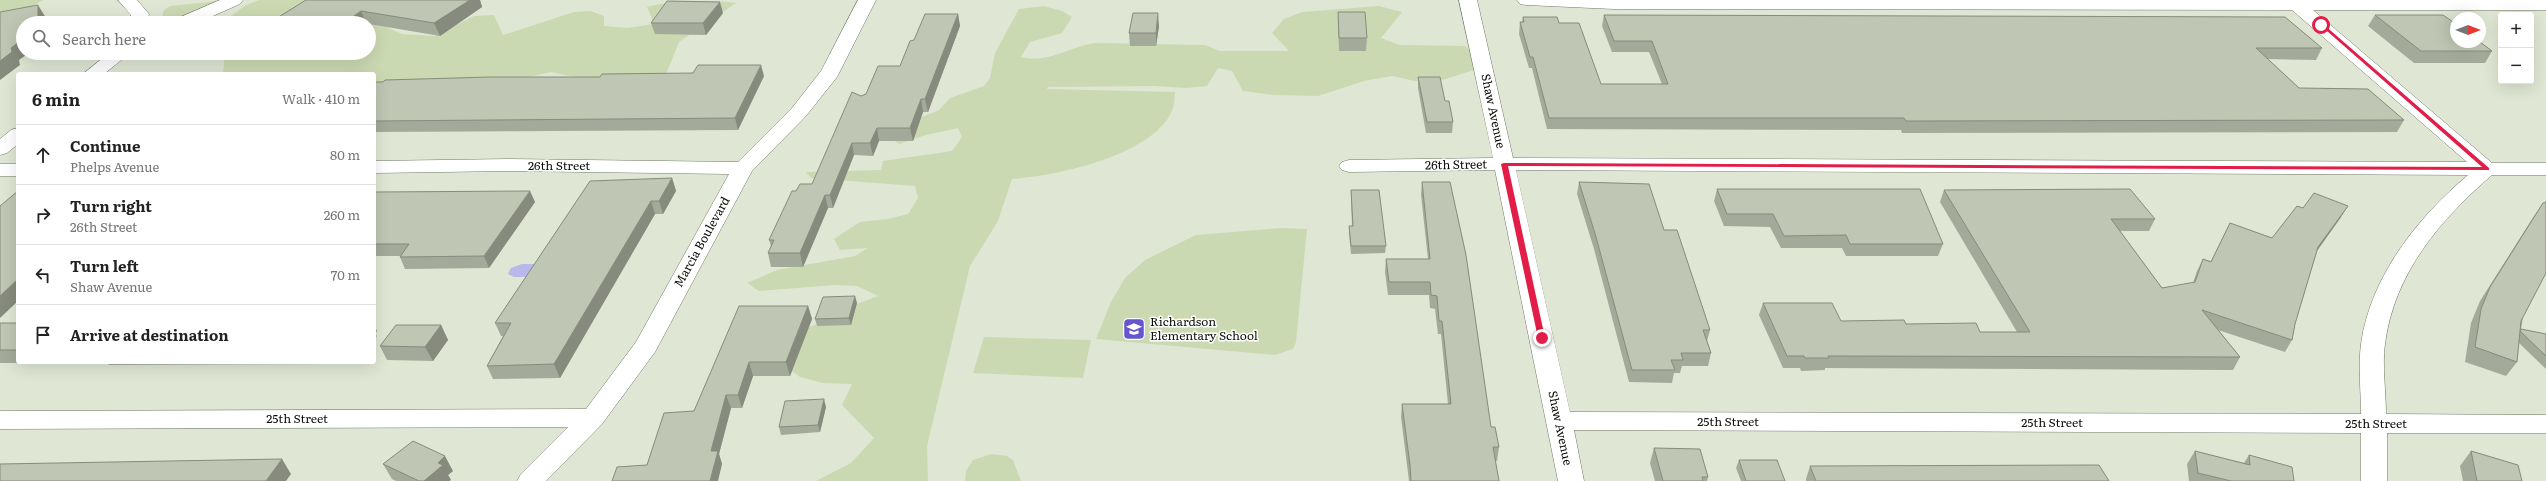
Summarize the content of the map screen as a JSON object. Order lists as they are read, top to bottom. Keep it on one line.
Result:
{"streets":{"street":["Shaw Avenue","26th Street","Marcia Boulevard","25th Street"]},"crossings":[["Shaw Avenue","26th Street"],["Shaw Avenue","25th Street"],["26th Street","Marcia Boulevard"],["Marcia Boulevard","25th Street"]],"places":{"school or university":["Richardson Elementary School"]},"north":"right","page":{"map_buttons":["+","−"],"search":"Search here","heading":["6 min","Walk · 410 m"],"list":[["Continue","Phelps Avenue","80 m"],["Turn right","26th Street","260 m"],["Turn left","Shaw Avenue","70 m"],"Arrive at destination"]}}
